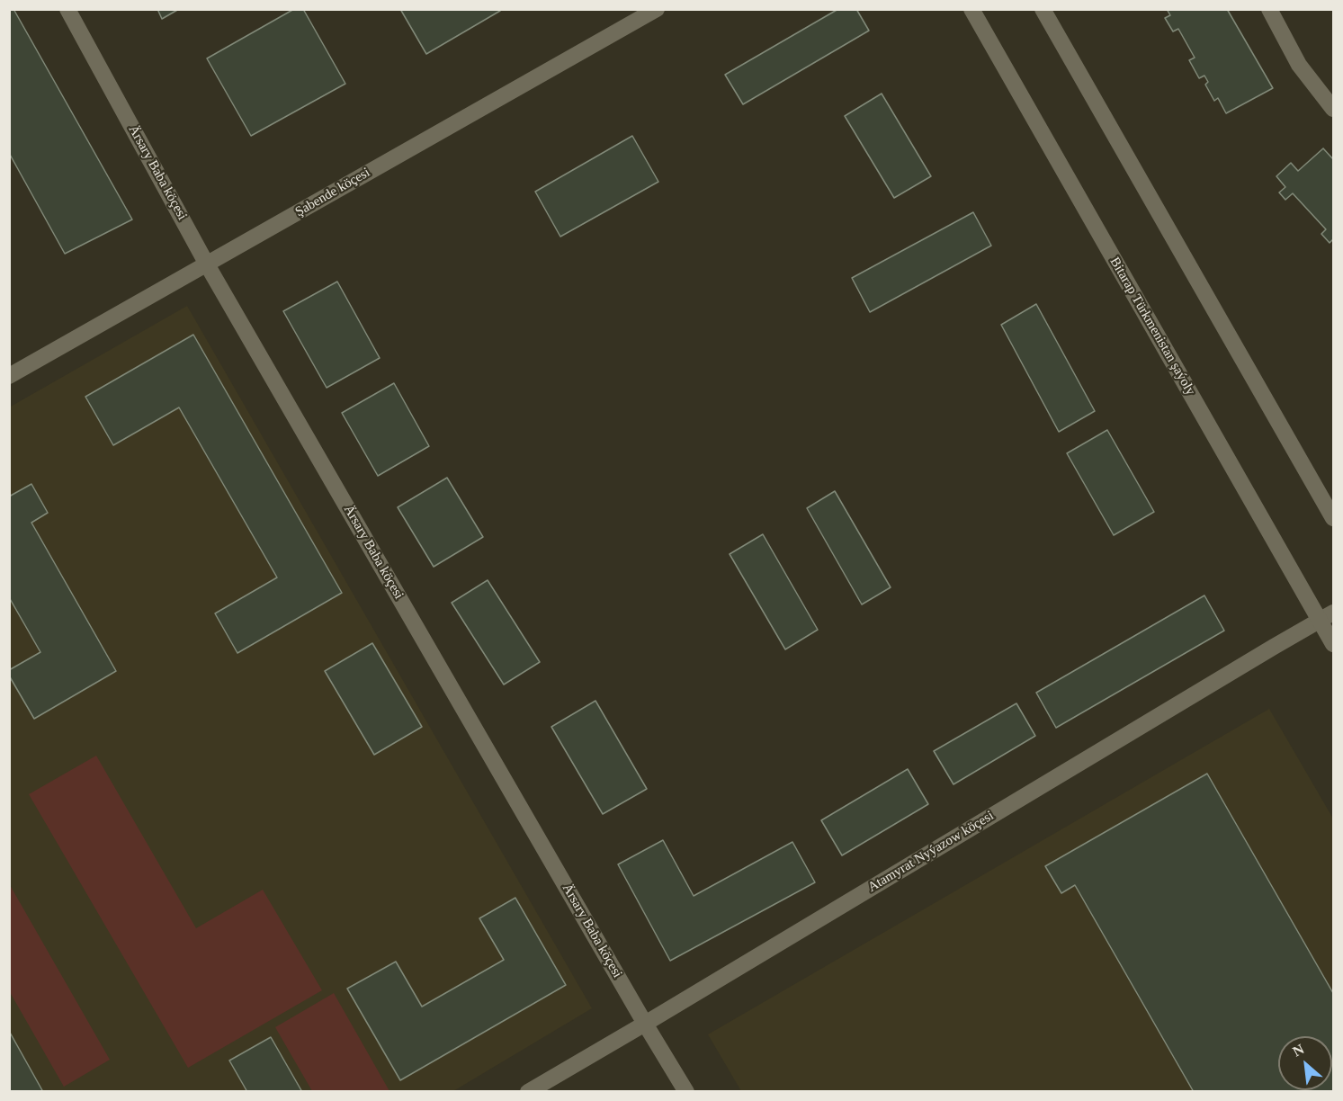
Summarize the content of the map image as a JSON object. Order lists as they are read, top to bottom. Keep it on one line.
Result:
{"streets":{"street":["Ärsary Baba köçesi","Şabende köçesi","Bitarap Türkmenistan şaýoly","Atamyrat Nyýazow köçesi"]},"crossings":[["Ärsary Baba köçesi","Şabende köçesi"],["Ärsary Baba köçesi","Atamyrat Nyýazow köçesi"],["Bitarap Türkmenistan şaýoly","Atamyrat Nyýazow köçesi"]],"north":"top left"}
